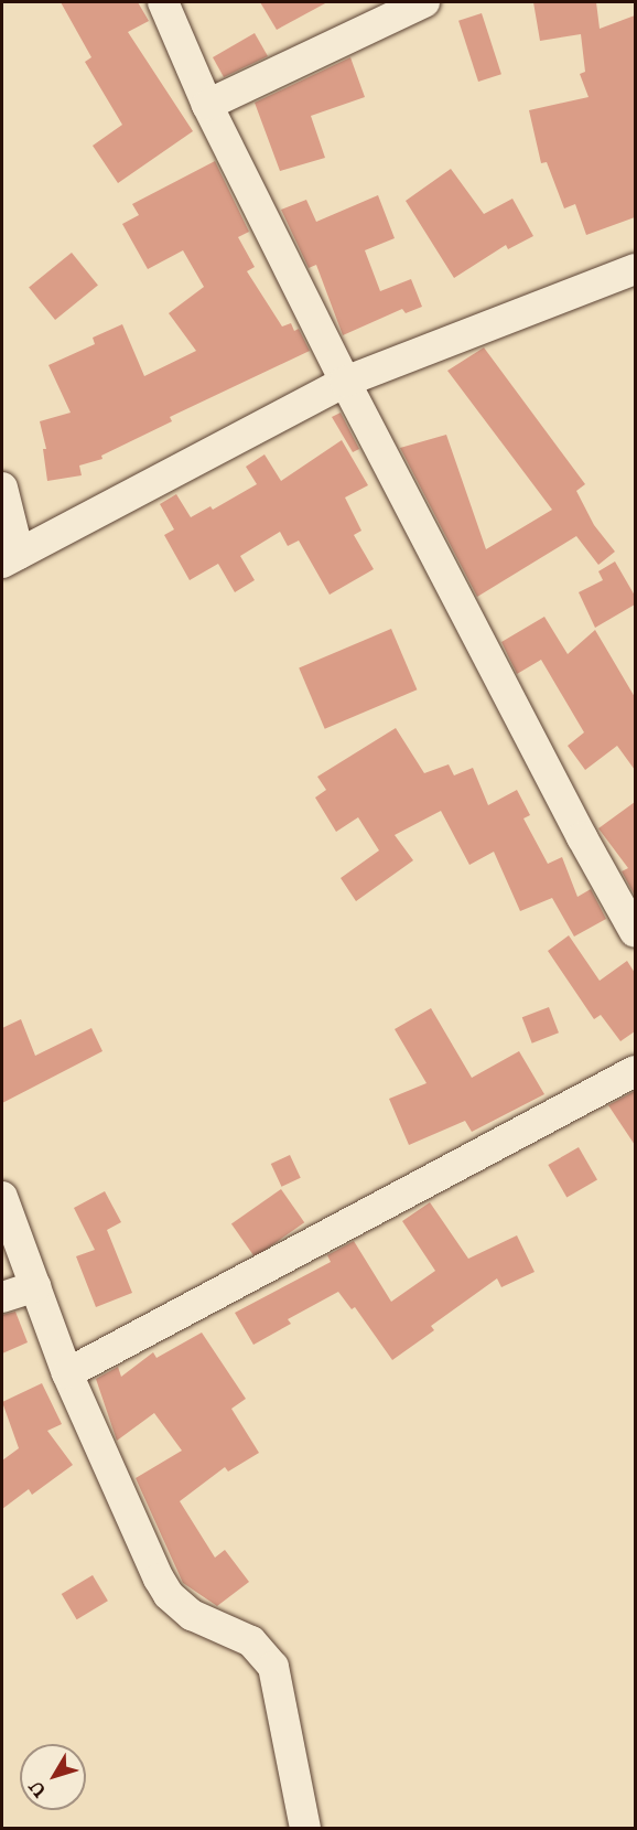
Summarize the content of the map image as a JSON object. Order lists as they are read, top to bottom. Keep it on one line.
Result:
{"north":"bottom left"}
